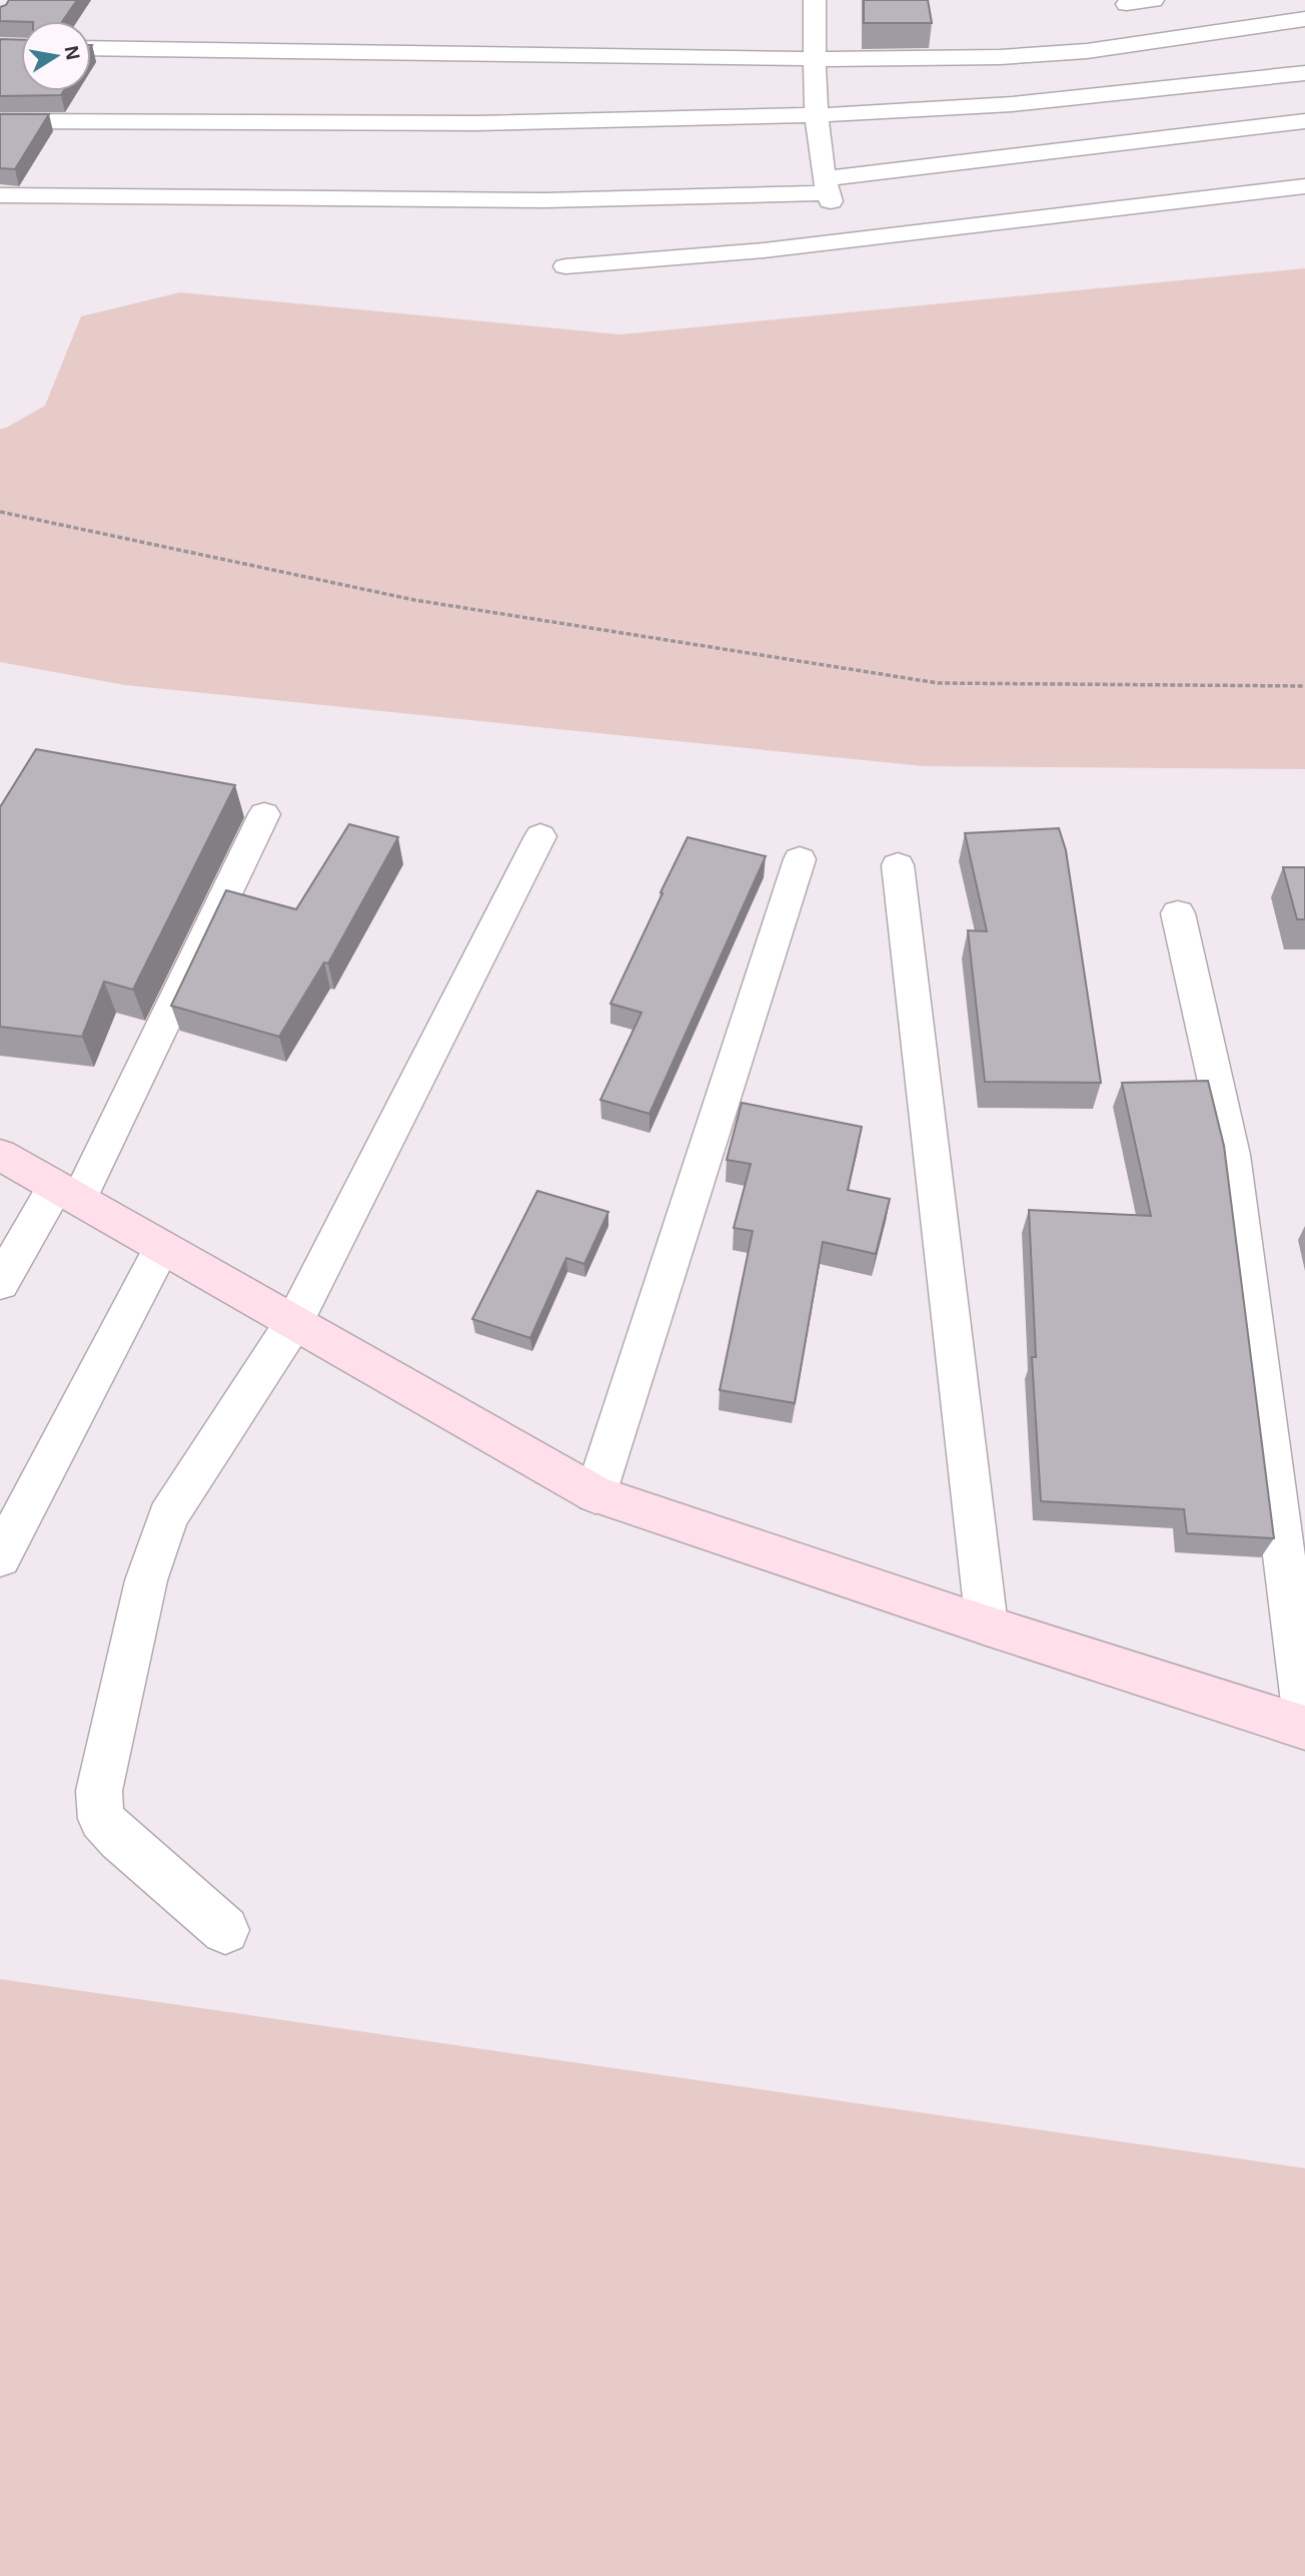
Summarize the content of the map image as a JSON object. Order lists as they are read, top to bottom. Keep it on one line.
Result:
{"north":"right"}
